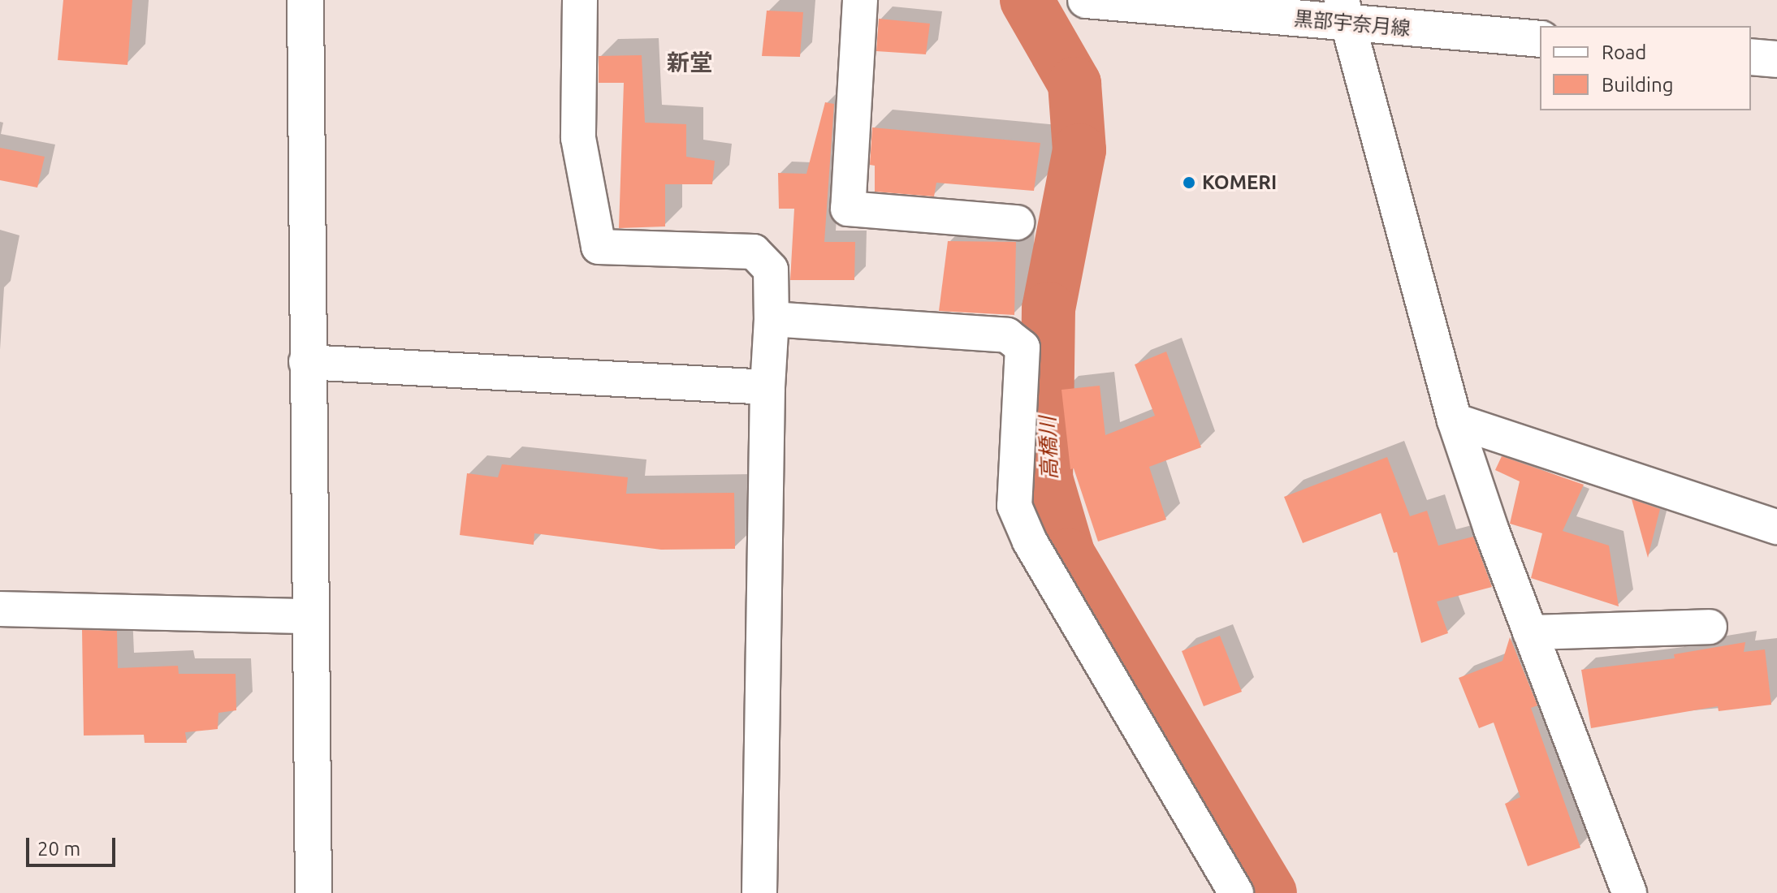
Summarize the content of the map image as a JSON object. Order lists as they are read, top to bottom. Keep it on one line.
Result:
{"streets":{"street":["黒部宇奈月線"]},"districts":["新堂"],"water":["高橋川"],"places":["KOMERI"],"legend":["Road","Building"],"scale_bar":"20 m"}
